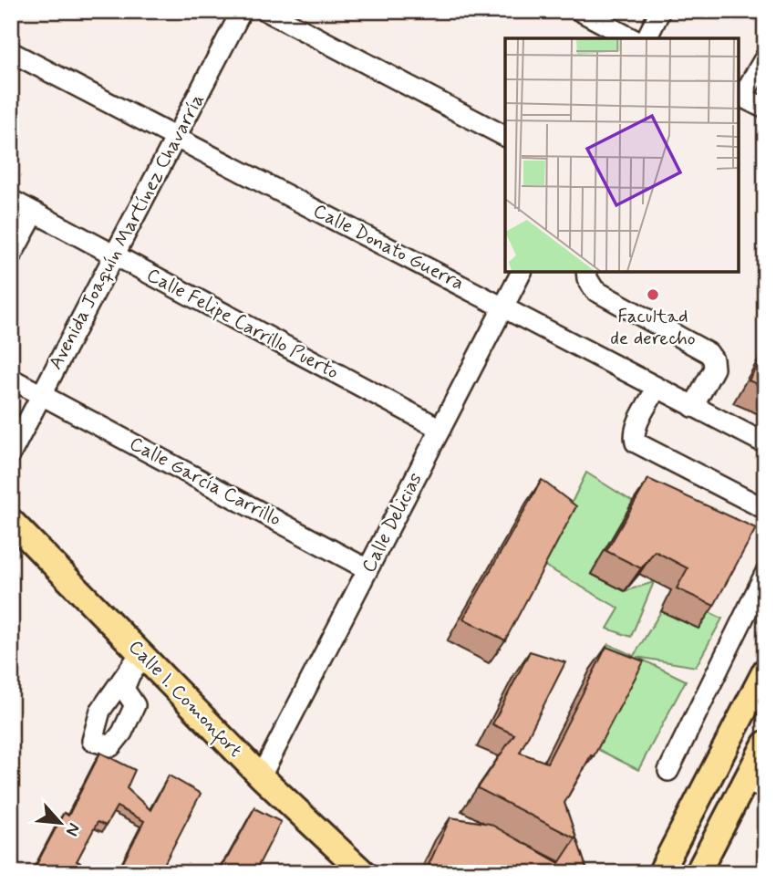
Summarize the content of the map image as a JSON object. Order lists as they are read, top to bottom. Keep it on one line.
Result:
{"streets":{"main road":["Calle I. Comonfort"],"street":["Avenida Joaquín Martínez Chavarría","Calle Donato Guerra","Calle Felipe Carrillo Puerto","Calle García Carrillo","Calle Delicias"]},"crossings":[["Avenida Joaquín Martínez Chavarría","Calle Donato Guerra"],["Avenida Joaquín Martínez Chavarría","Calle Felipe Carrillo Puerto"],["Avenida Joaquín Martínez Chavarría","Calle García Carrillo"],["Calle Donato Guerra","Calle Delicias"],["Calle Felipe Carrillo Puerto","Calle Delicias"],["Calle García Carrillo","Calle Delicias"],["Calle Delicias","Calle I. Comonfort"]],"places":["Facultad de derecho"],"north":"bottom right"}
